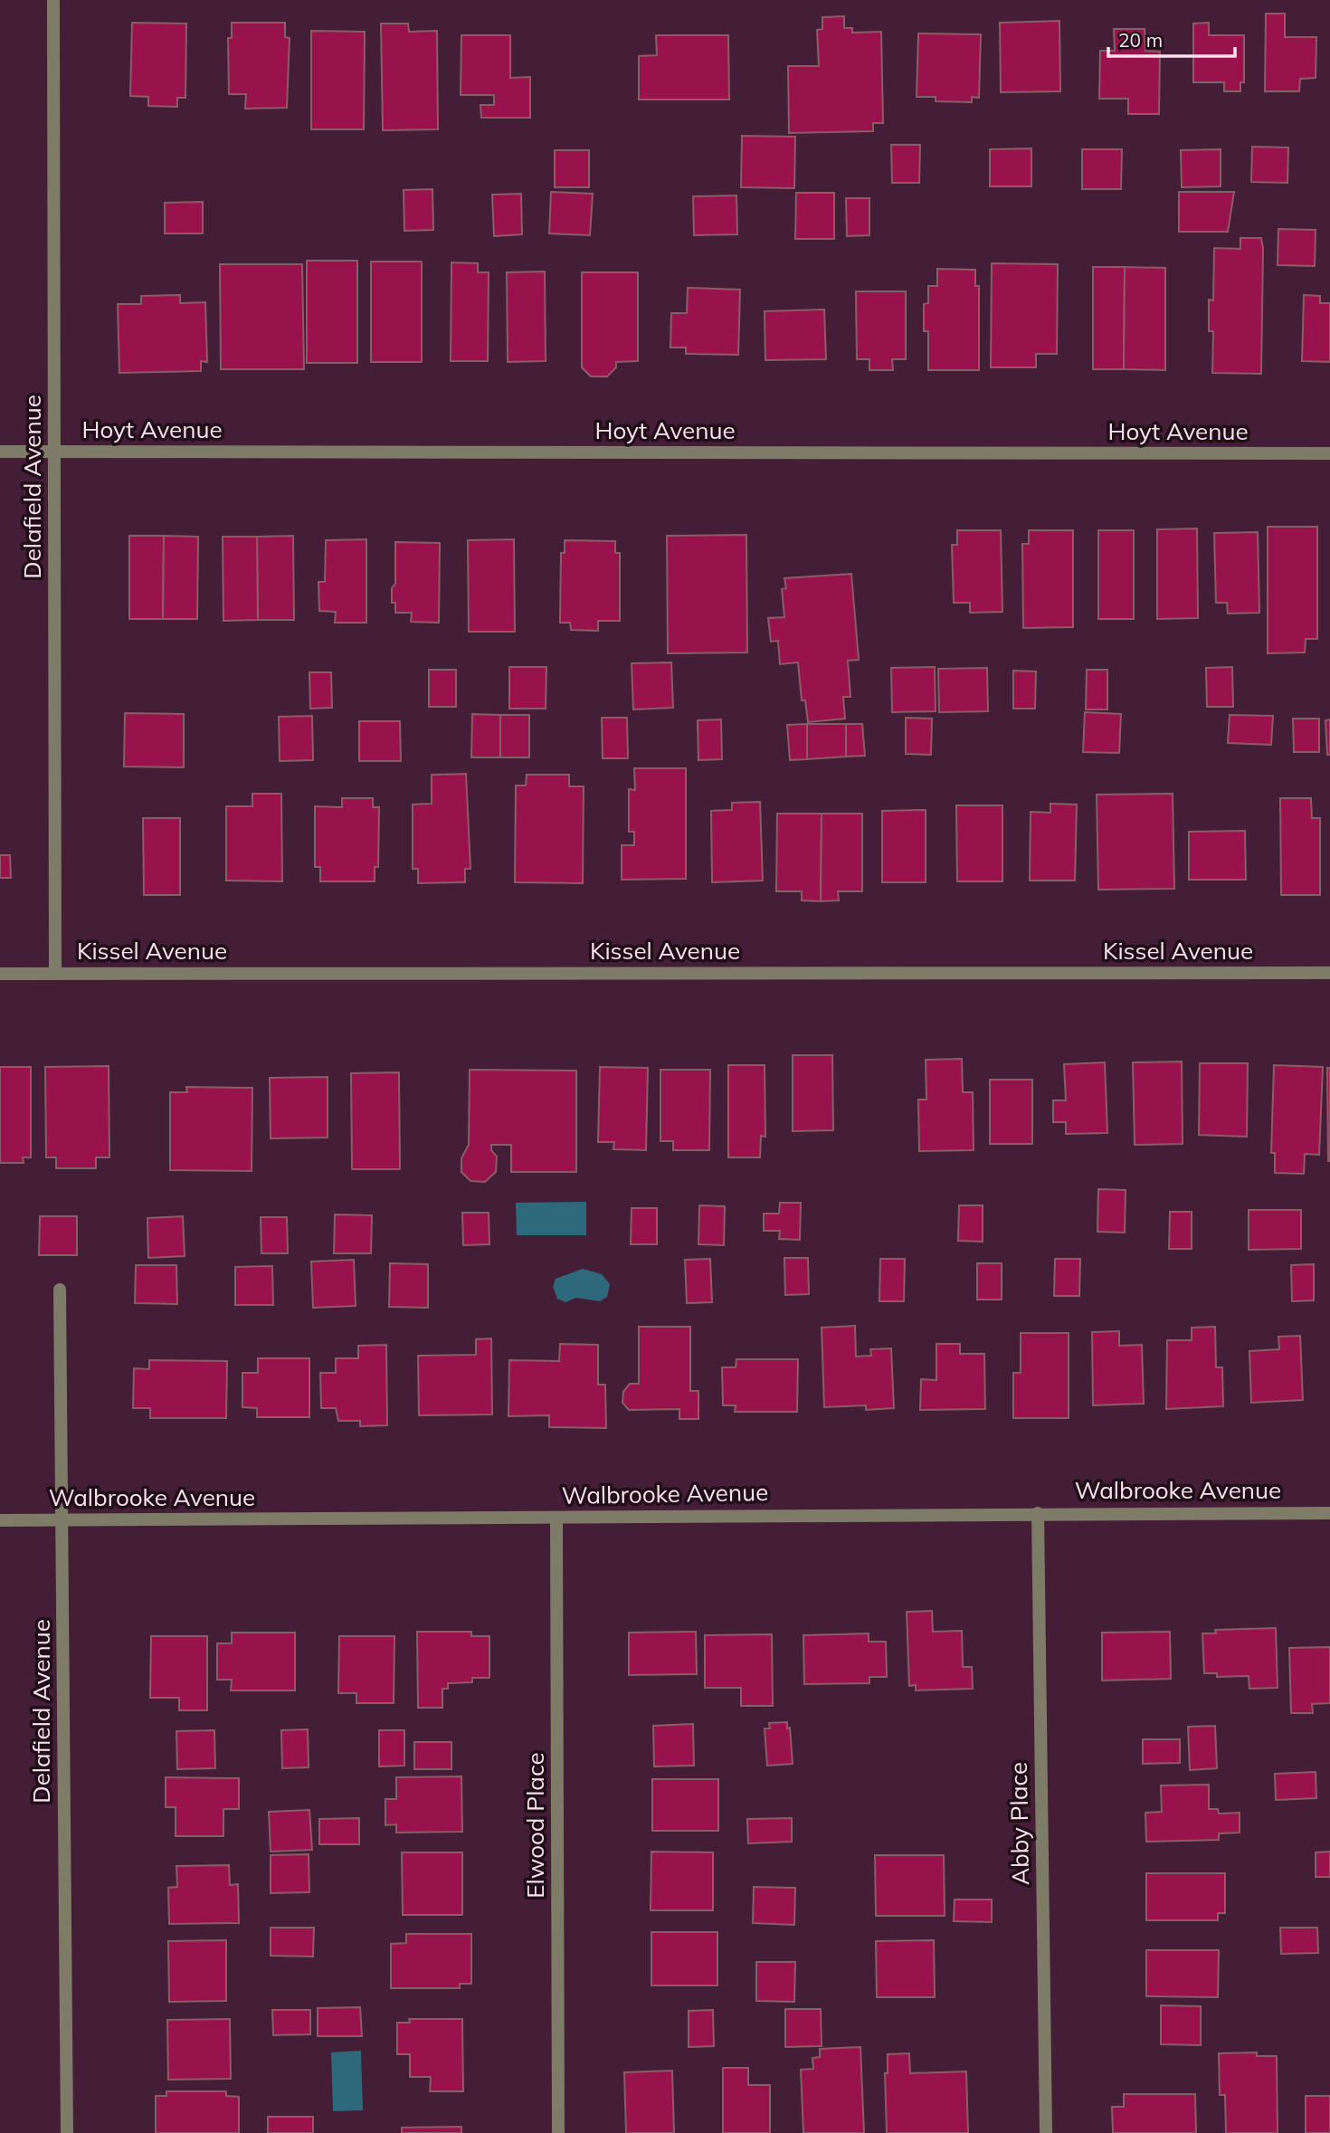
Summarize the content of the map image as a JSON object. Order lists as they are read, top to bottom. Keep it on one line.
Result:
{"streets":{"street":["Hoyt Avenue","Delafield Avenue","Kissel Avenue","Walbrooke Avenue","Abby Place","Elwood Place"]},"crossings":[["Hoyt Avenue","Delafield Avenue"],["Delafield Avenue","Kissel Avenue"],["Delafield Avenue","Walbrooke Avenue"],["Walbrooke Avenue","Abby Place"],["Walbrooke Avenue","Elwood Place"]],"scale_bar":"20 m"}
